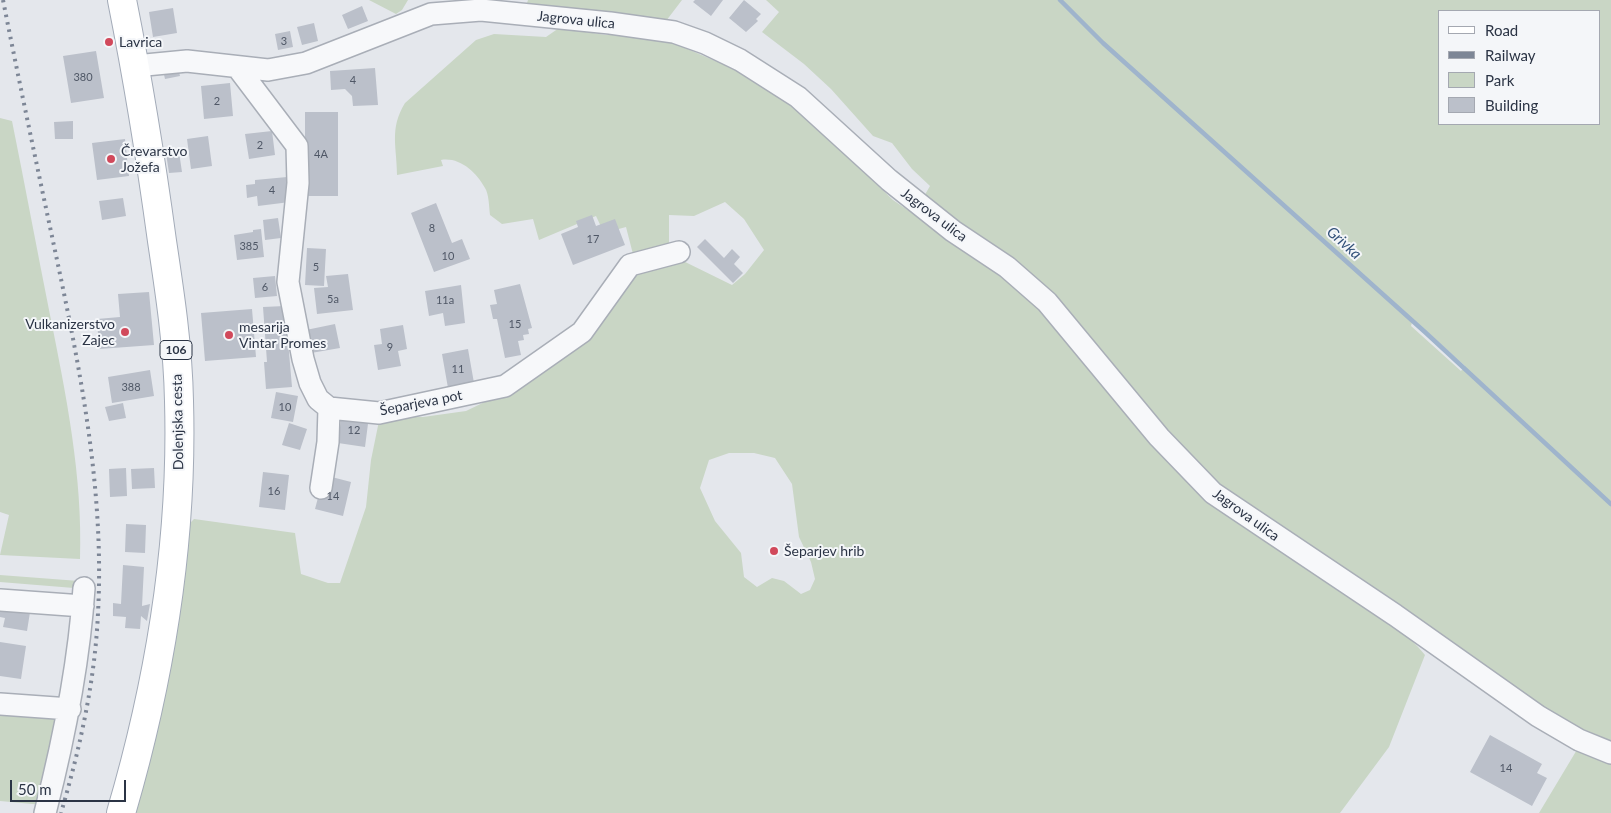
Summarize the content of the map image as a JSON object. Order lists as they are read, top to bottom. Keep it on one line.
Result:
{"streets":{"main road":["106","Dolenjska cesta"],"street":["Jagrova ulica","Šeparjeva pot"]},"crossings":[["Jagrova ulica","Dolenjska cesta"]],"water":["Grivka"],"places":["Lavrica","Črevarstvo Jožefa","Vulkanizerstvo Zajec","mesarija Vintar Promes","Šeparjev hrib"],"house_numbers":["3","380","4","2","2","4A","4","8","17","385","10","5","6","5a","11a","15","9","11","388","10","12","16","14","14"],"legend":["Road","Railway","Park","Building"],"scale_bar":"50 m"}
